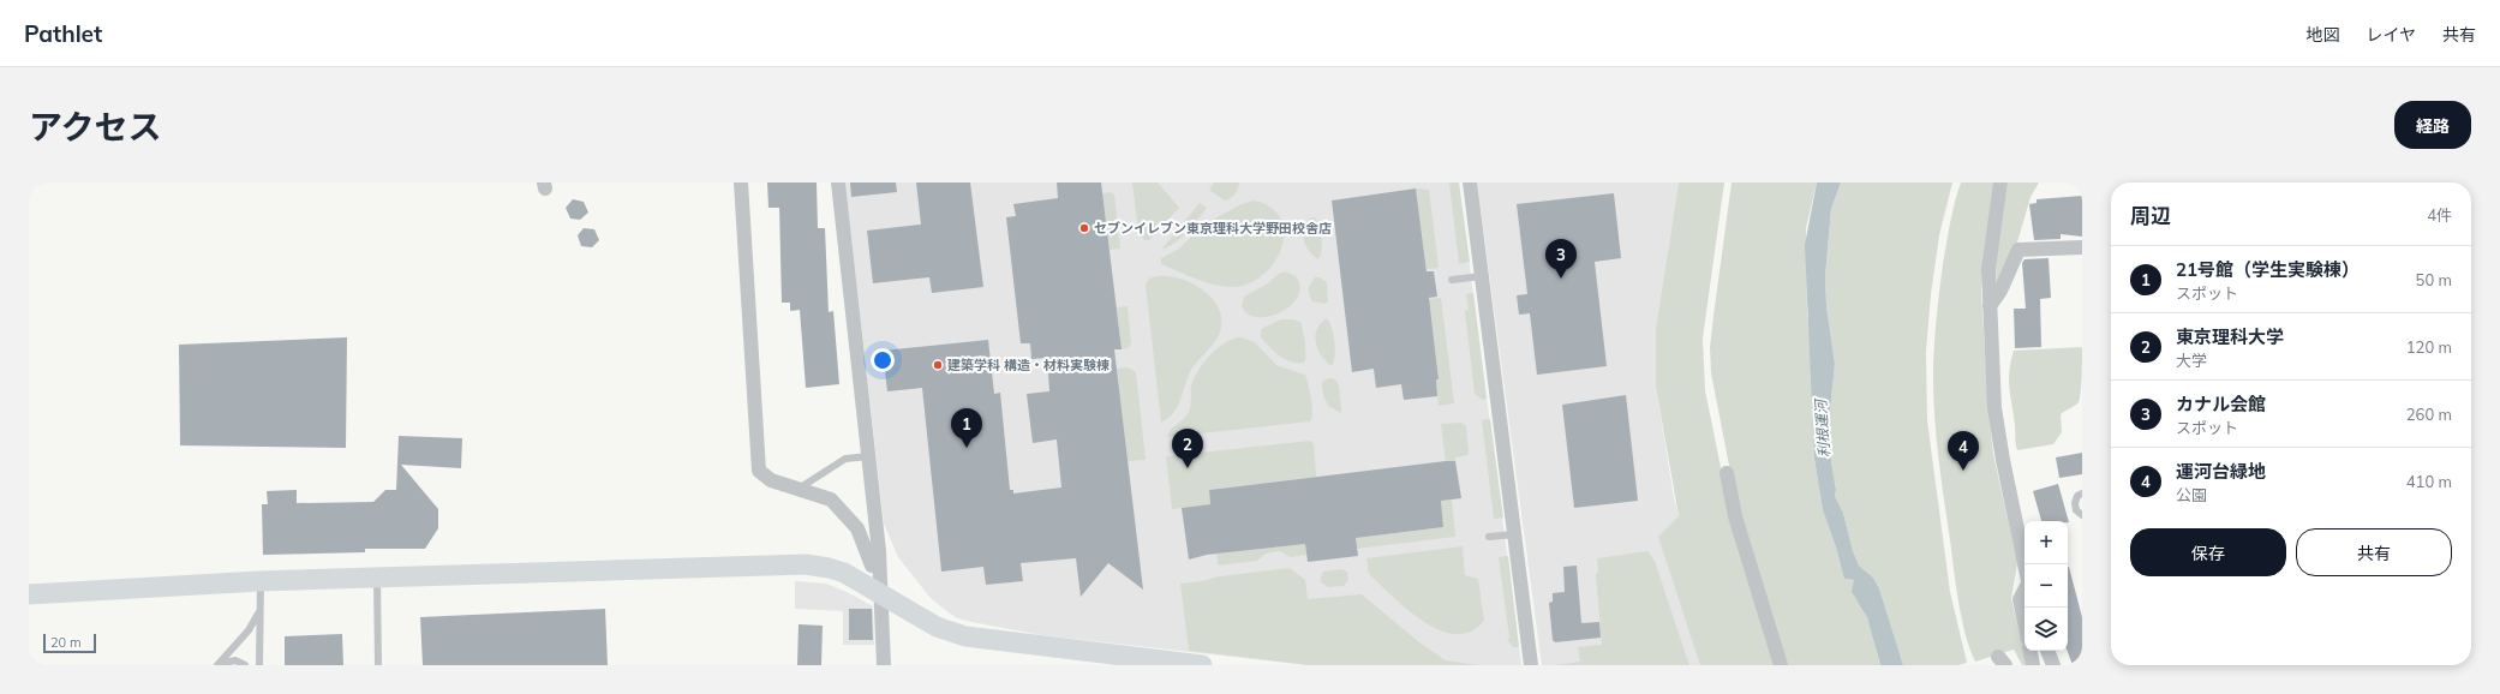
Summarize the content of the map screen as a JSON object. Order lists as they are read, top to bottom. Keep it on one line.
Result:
{"water":["利根運河"],"places":["セブンイレブン東京理科大学野田校舎店","建築学科 構造・材料実験棟"],"scale_bar":"20 m","page":{"header":"Pathlet","nav":["地図","レイヤ","共有"],"title":"アクセス","buttons":["経路",["保存","共有"]],"heading":["周辺","4件"],"pins":["3","1","2","4"],"list":[{"mark":"1","name":"21号館（学生実験棟）","note":"スポット","value":"50 m"},{"mark":"2","name":"東京理科大学","note":"大学","value":"120 m"},{"mark":"3","name":"カナル会館","note":"スポット","value":"260 m"},{"mark":"4","name":"運河台緑地","note":"公園","value":"410 m"}],"map_buttons":["+","−"],"scale":"20 m"}}
